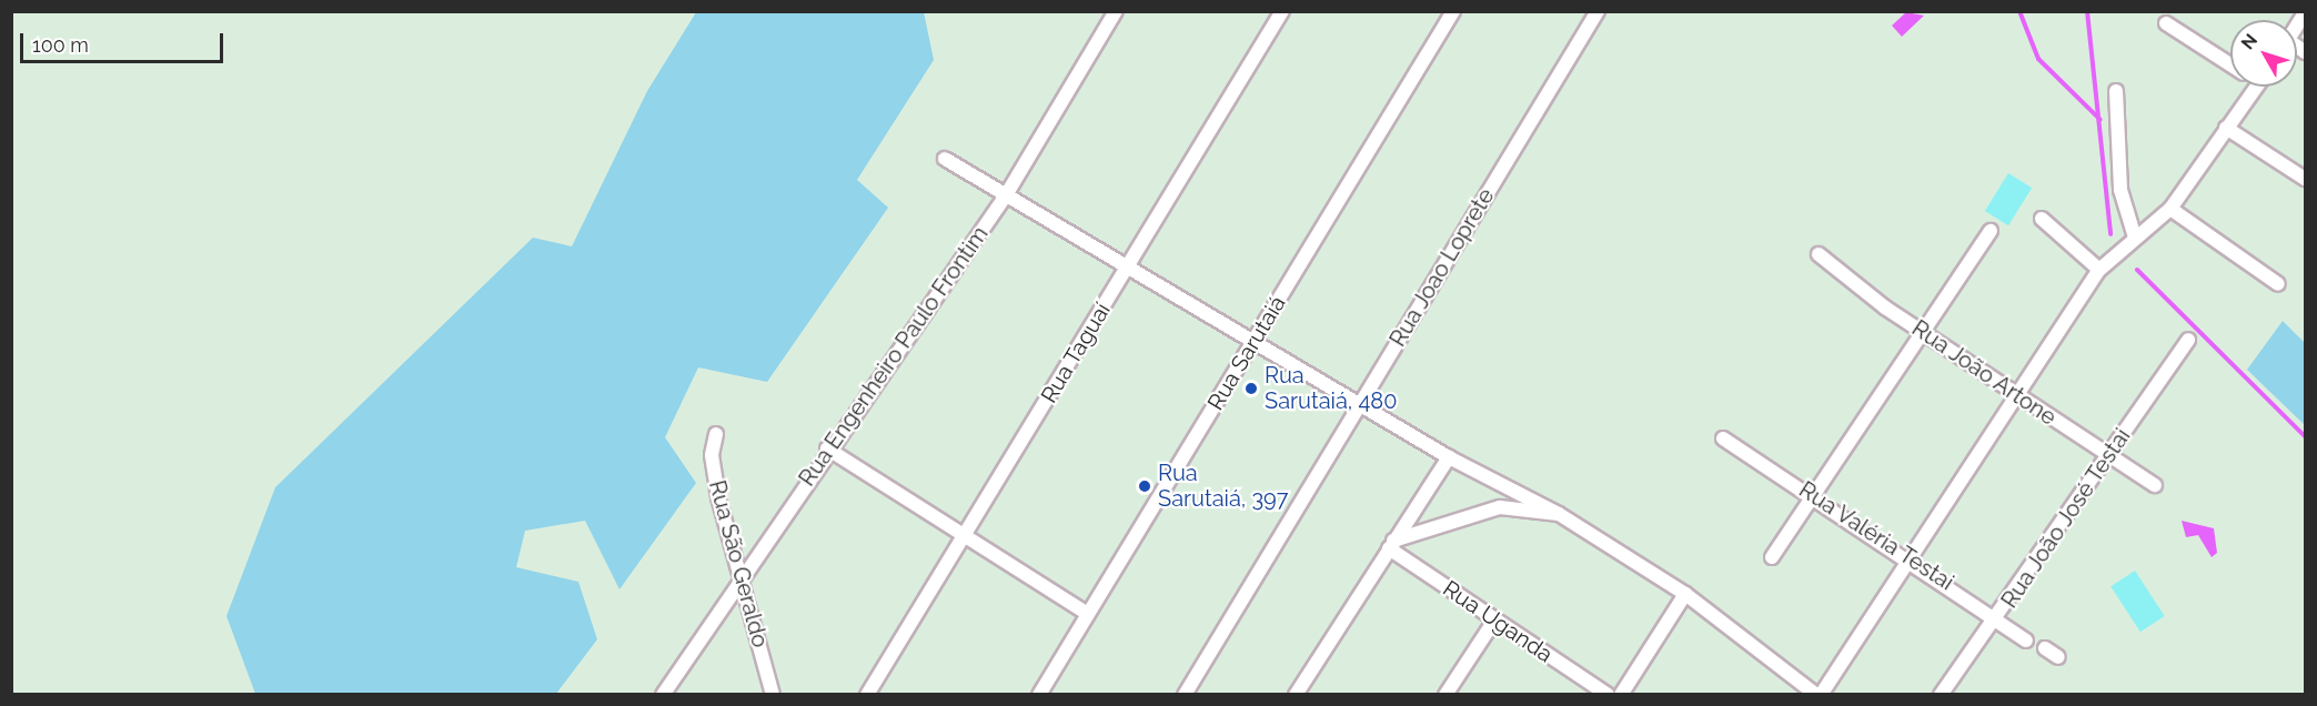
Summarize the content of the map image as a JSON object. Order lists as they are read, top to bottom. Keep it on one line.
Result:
{"streets":{"street":["Rua Joao Loprete","Rua Taguaí","Rua Sarutaiá","Rua Engenheiro Paulo Frontim","Rua João Artone","Rua João José Testai","Rua Valéria Testai","Rua São Geraldo","Rua Uganda"]},"crossings":[["Rua Engenheiro Paulo Frontim","Rua São Geraldo"],["Rua João Artone","Rua João José Testai"],["Rua João José Testai","Rua Valéria Testai"]],"places":["Rua Sarutaiá, 480","Rua Sarutaiá, 397"],"scale_bar":"100 m","north":"top left"}
